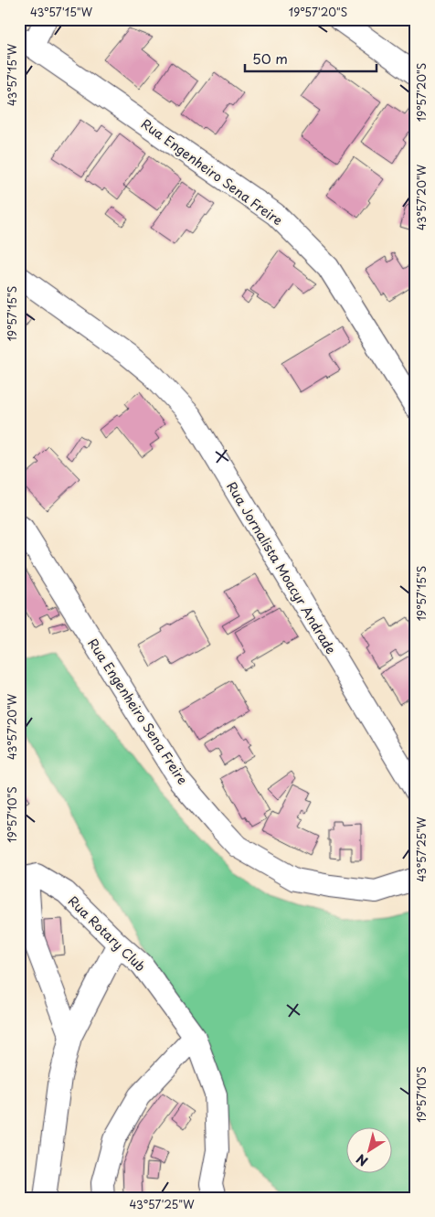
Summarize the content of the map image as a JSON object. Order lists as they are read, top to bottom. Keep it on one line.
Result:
{"streets":{"street":["Rua Engenheiro Sena Freire","Rua Jornalista Moacyr Andrade","Rua Rotary Club"]},"scale_bar":"50 m","north":"bottom left","coordinates":["43°57'15\"W","19°57'20\"S","43°57'20\"W","19°57'15\"S","19°57'10\"S","43°57'25\"W"]}
